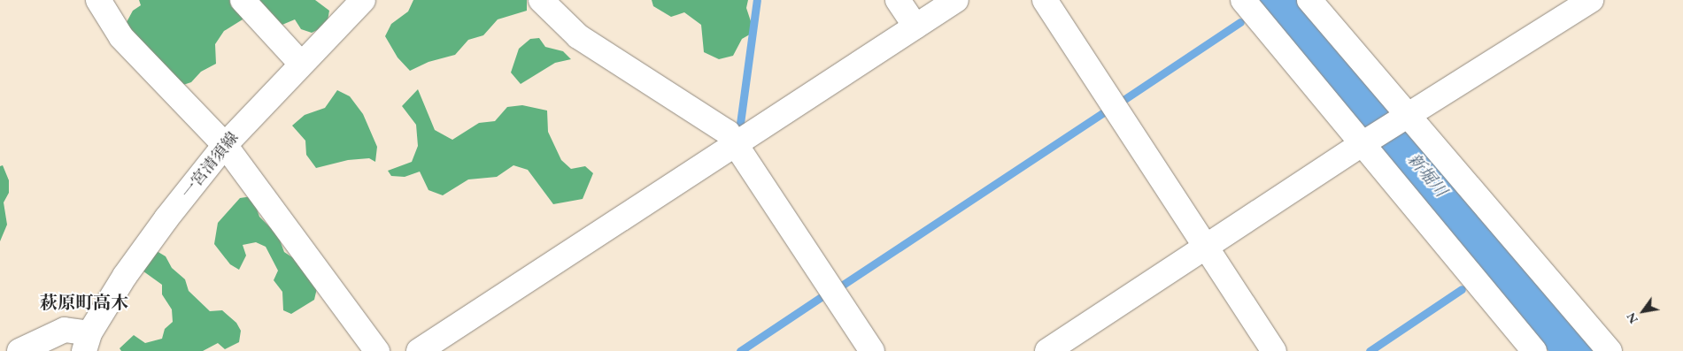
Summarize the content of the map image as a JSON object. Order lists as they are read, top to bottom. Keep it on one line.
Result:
{"streets":{"street":["一宮清須線"]},"districts":["萩原町高木"],"water":["新堀川"],"north":"bottom left"}
